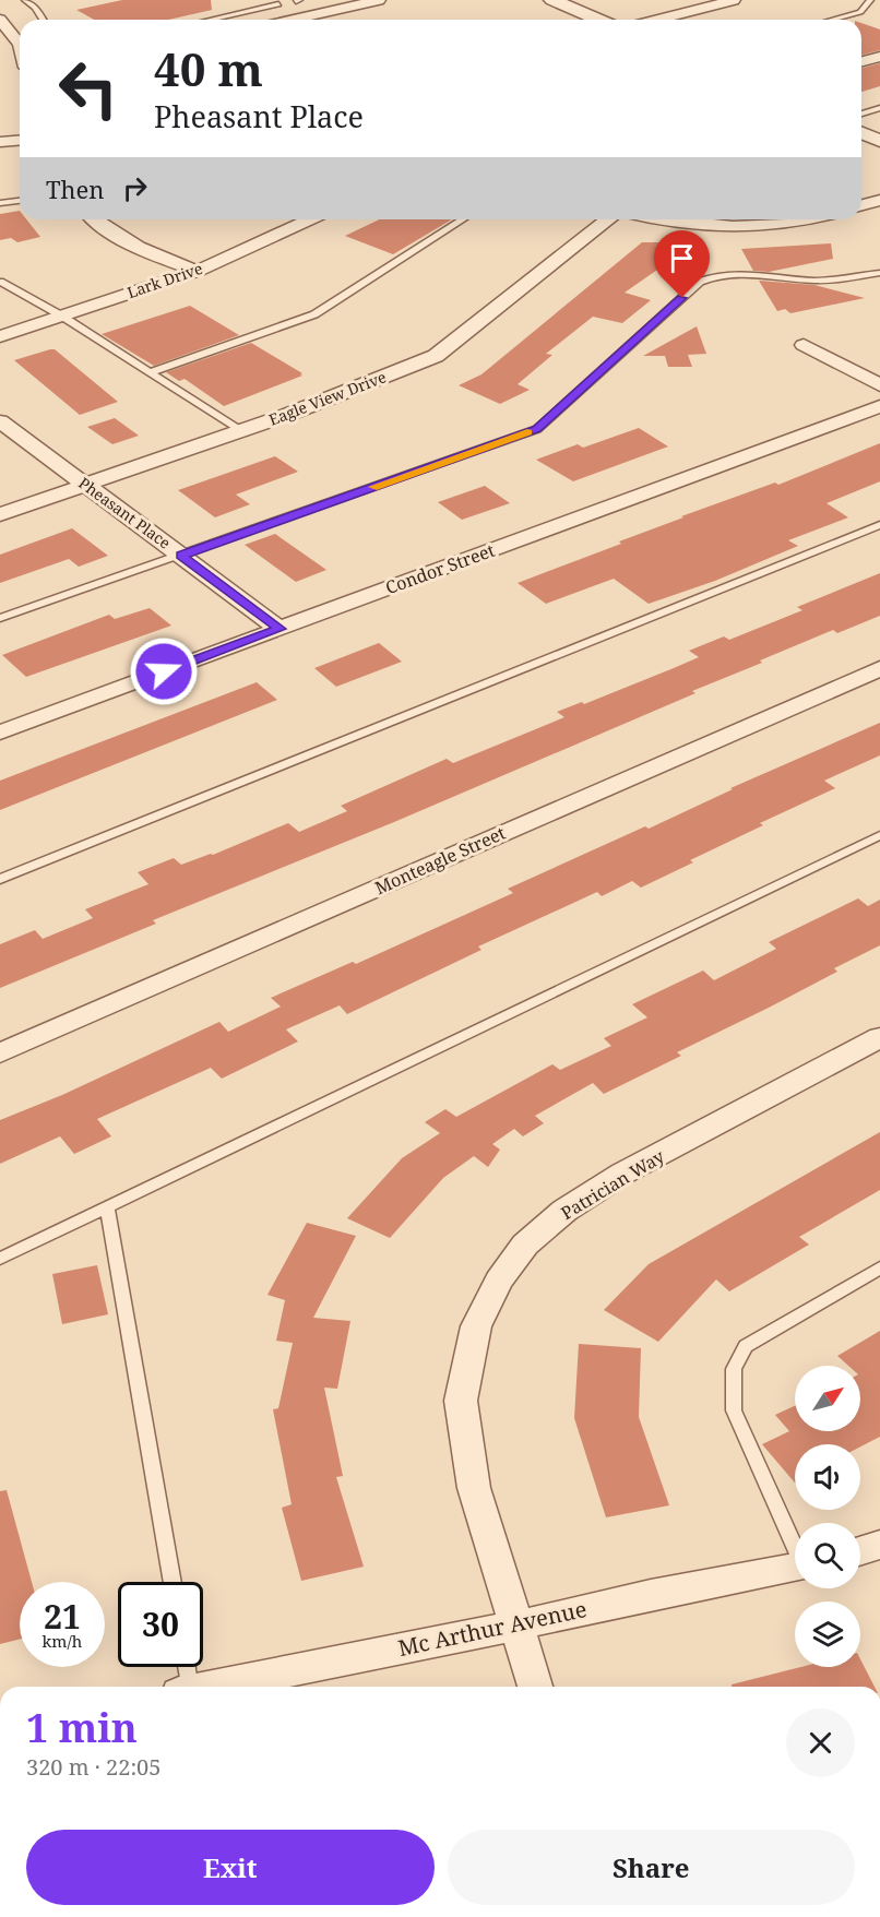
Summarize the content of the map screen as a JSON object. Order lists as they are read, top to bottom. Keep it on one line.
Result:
{"streets":{"street":["Lark Drive","Eagle View Drive","Pheasant Place","Condor Street","Monteagle Street","Patrician Way","Mc Arthur Avenue"]},"crossings":[["Eagle View Drive","Pheasant Place"],["Pheasant Place","Condor Street"],["Patrician Way","Mc Arthur Avenue"]],"north":"top right","page":{"turn":["40 m","Pheasant Place"],"then":"Then","speed":"21 km/h","limit":"30","heading":["1 min","320 m · 22:05"],"buttons":["Exit","Share"]}}
